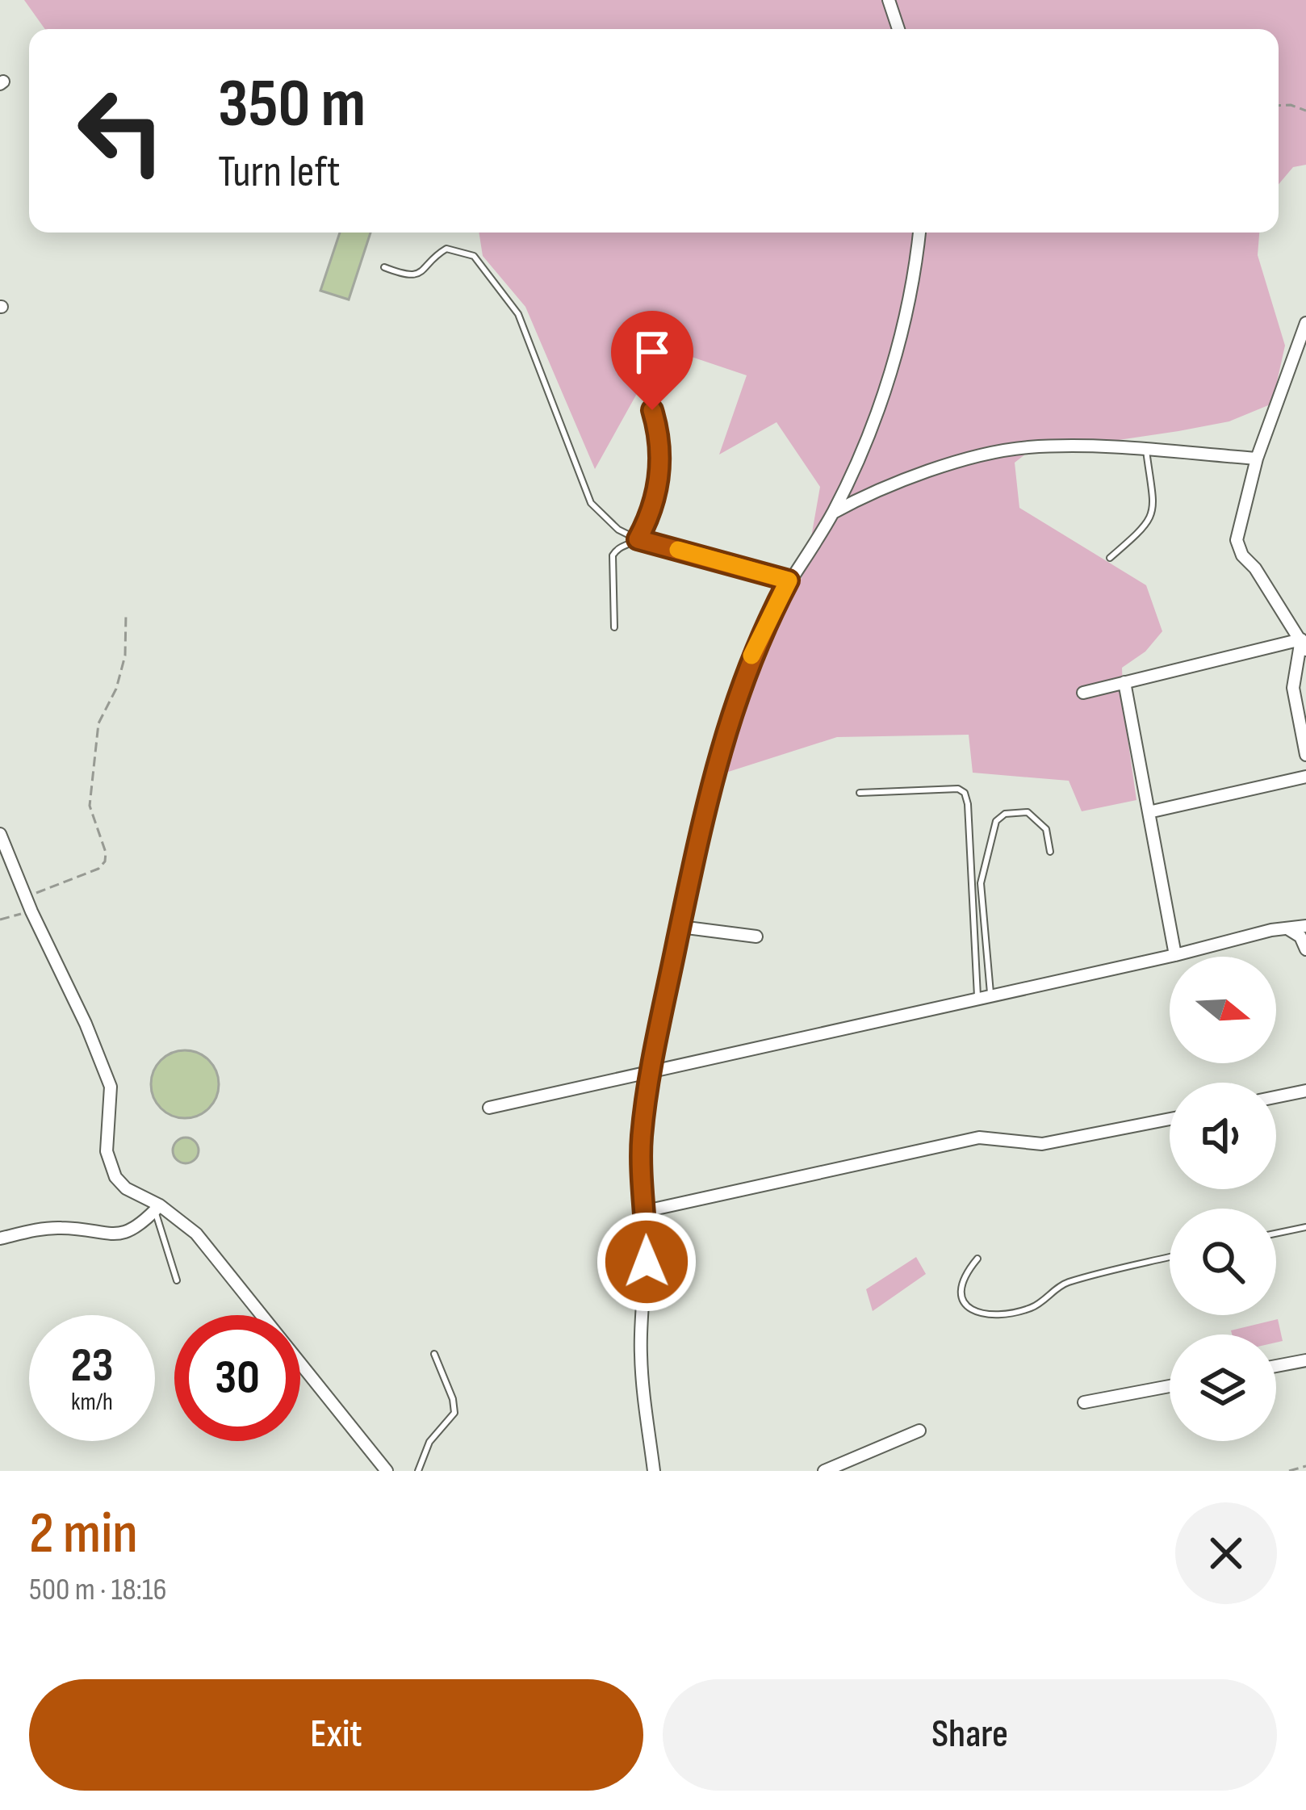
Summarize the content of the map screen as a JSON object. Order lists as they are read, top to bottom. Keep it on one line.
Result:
{"north":"right","page":{"turn":["350 m","Turn left"],"speed":"23 km/h","limit":"30","heading":["2 min","500 m · 18:16"],"buttons":["Exit","Share"]}}
